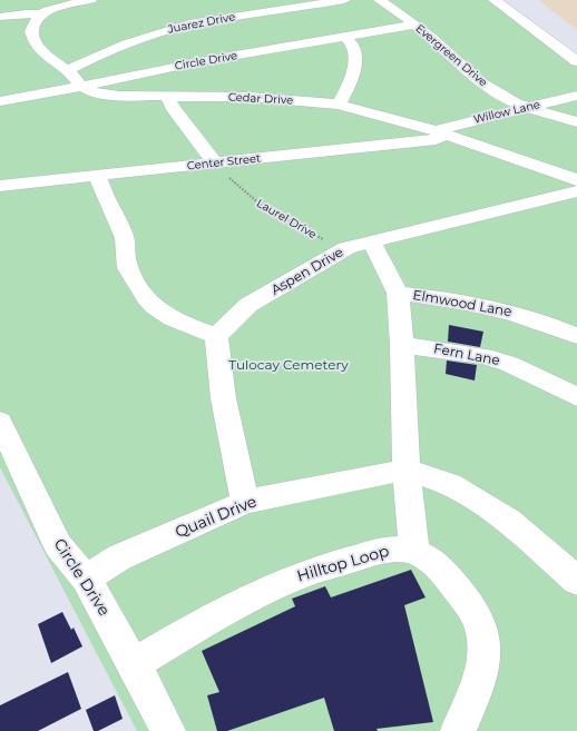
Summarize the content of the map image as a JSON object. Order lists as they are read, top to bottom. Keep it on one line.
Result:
{"streets":{"lane":["Juarez Drive","Evergreen Drive","Circle Drive","Cedar Drive","Willow Lane","Center Street","Aspen Drive","Elmwood Lane","Fern Lane","Quail Drive","Hilltop Loop"],"path":["Laurel Drive"]},"crossings":[["Juarez Drive","Cedar Drive"],["Evergreen Drive","Circle Drive"],["Evergreen Drive","Willow Lane"],["Circle Drive","Cedar Drive"],["Circle Drive","Quail Drive"],["Circle Drive","Hilltop Loop"],["Cedar Drive","Willow Lane"],["Cedar Drive","Center Street"],["Willow Lane","Center Street"],["Center Street","Laurel Drive"],["Laurel Drive","Aspen Drive"]],"parks":["Tulocay Cemetery"]}
